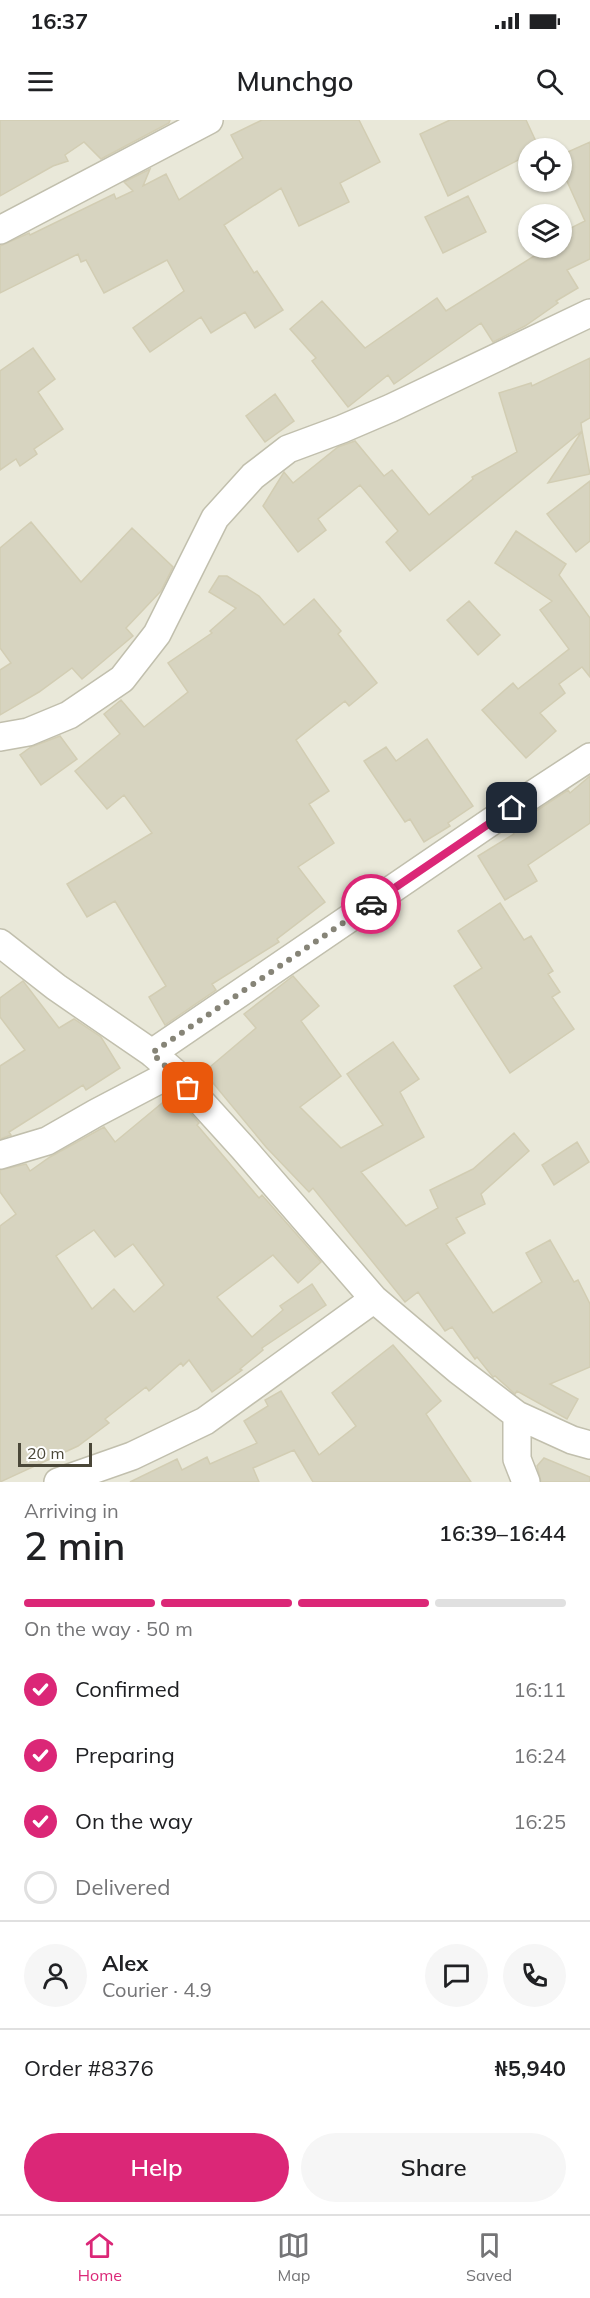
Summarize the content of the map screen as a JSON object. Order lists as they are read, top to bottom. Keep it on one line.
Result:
{"scale_bar":"20 m","page":{"status":"16:37","header":"Munchgo","scale":"20 m","heading":["2 min","Arriving in","16:39–16:44"],"panel":["Alex","Courier · 4.9","Order #8376","₦5,940"],"bar":"On the way · 50 m","list":[["Confirmed","16:11"],["Preparing","16:24"],["On the way","16:25"],"Delivered"],"buttons":["Help","Share"],"tabs":["Home","Map","Saved"]}}
